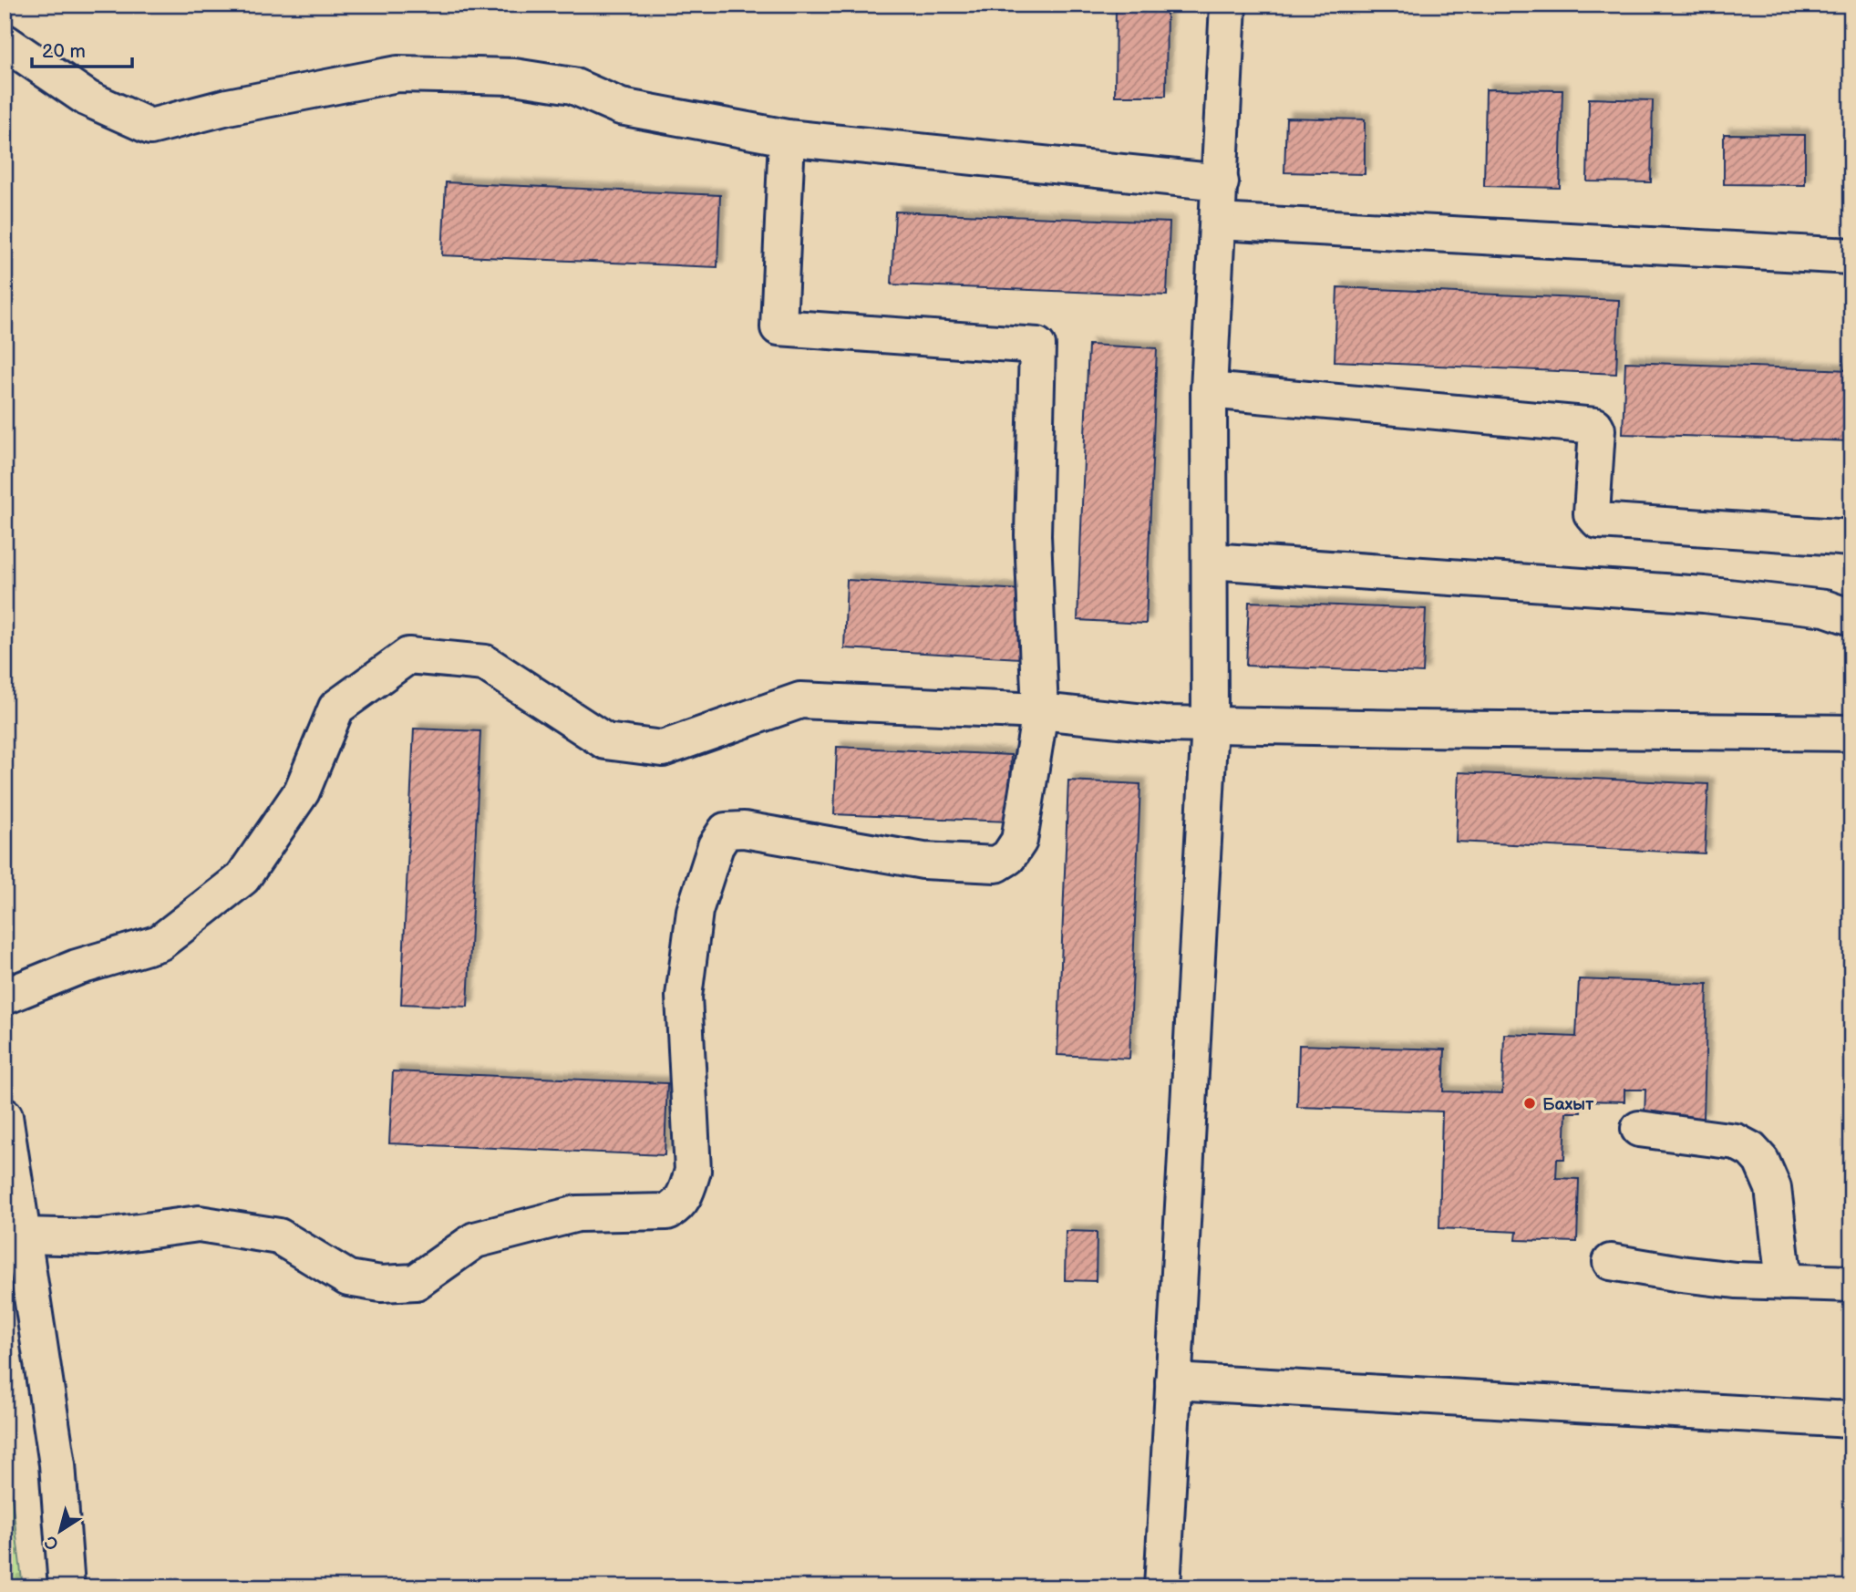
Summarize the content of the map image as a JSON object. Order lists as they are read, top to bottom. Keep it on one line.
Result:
{"places":["Бахыт"],"scale_bar":"20 m","north":"bottom left"}
